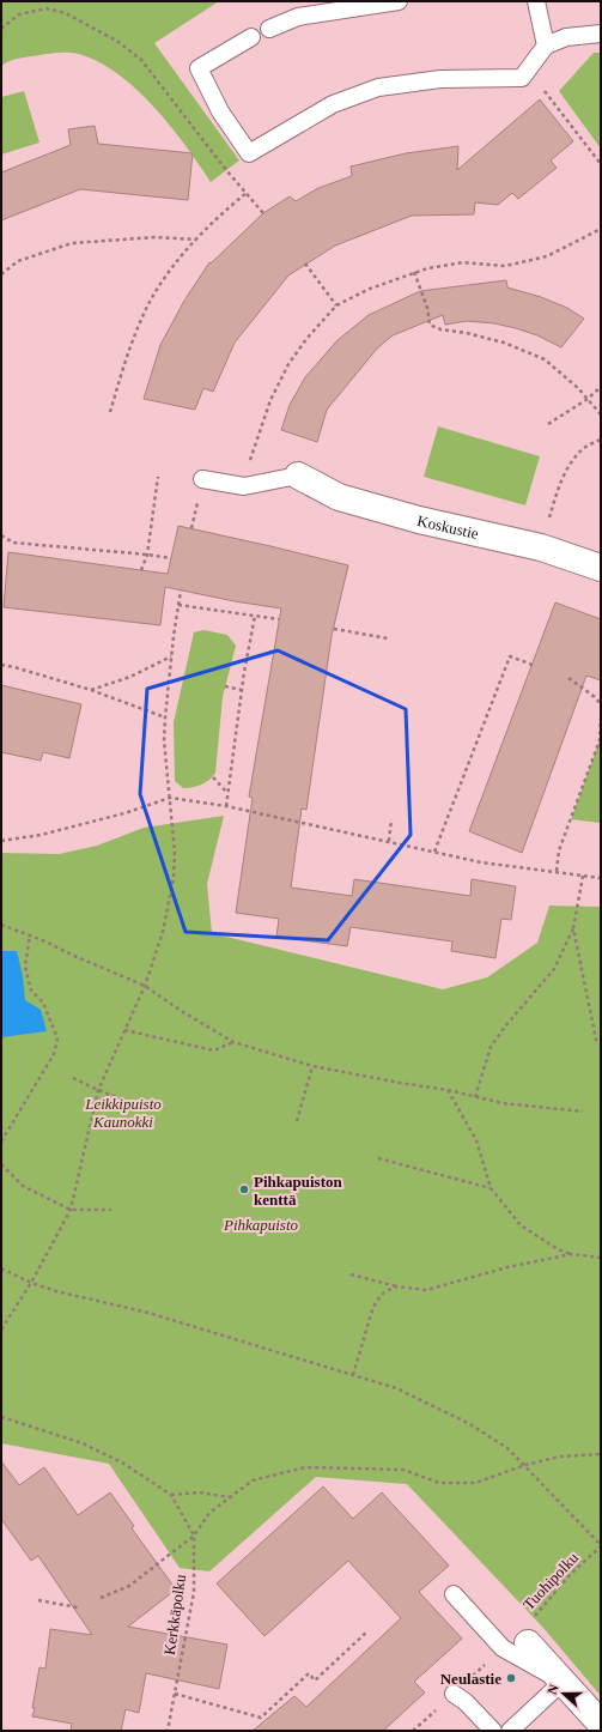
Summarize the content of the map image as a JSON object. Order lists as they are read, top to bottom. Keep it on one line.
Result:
{"streets":{"street":["Koskustie"],"path":["Tuohipolku","Kerkkäpolku"]},"parks":["Leikkipuisto Kaunokki","Pihkapuisto"],"places":["Pihkapuiston kenttä","Neulastie"],"north":"left"}
